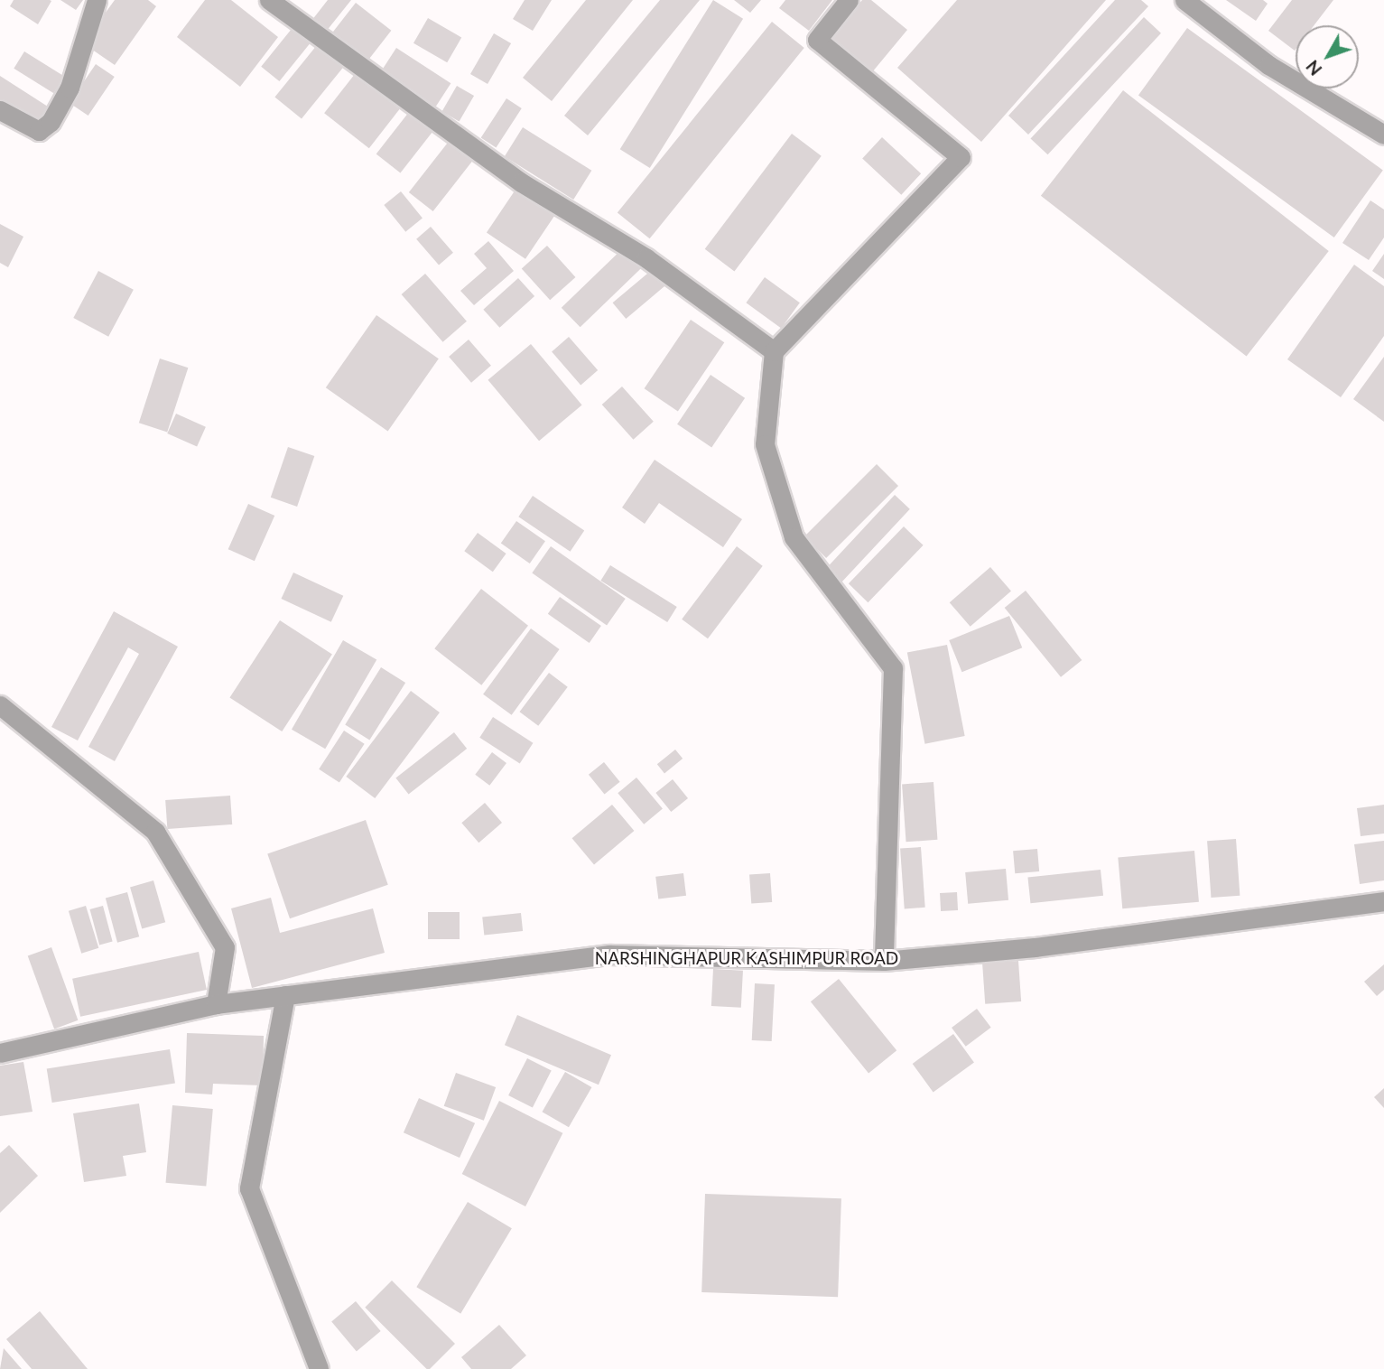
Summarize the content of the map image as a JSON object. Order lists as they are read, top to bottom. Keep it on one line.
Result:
{"streets":{"street":["NARSHINGHAPUR KASHIMPUR ROAD"]},"north":"bottom left"}
